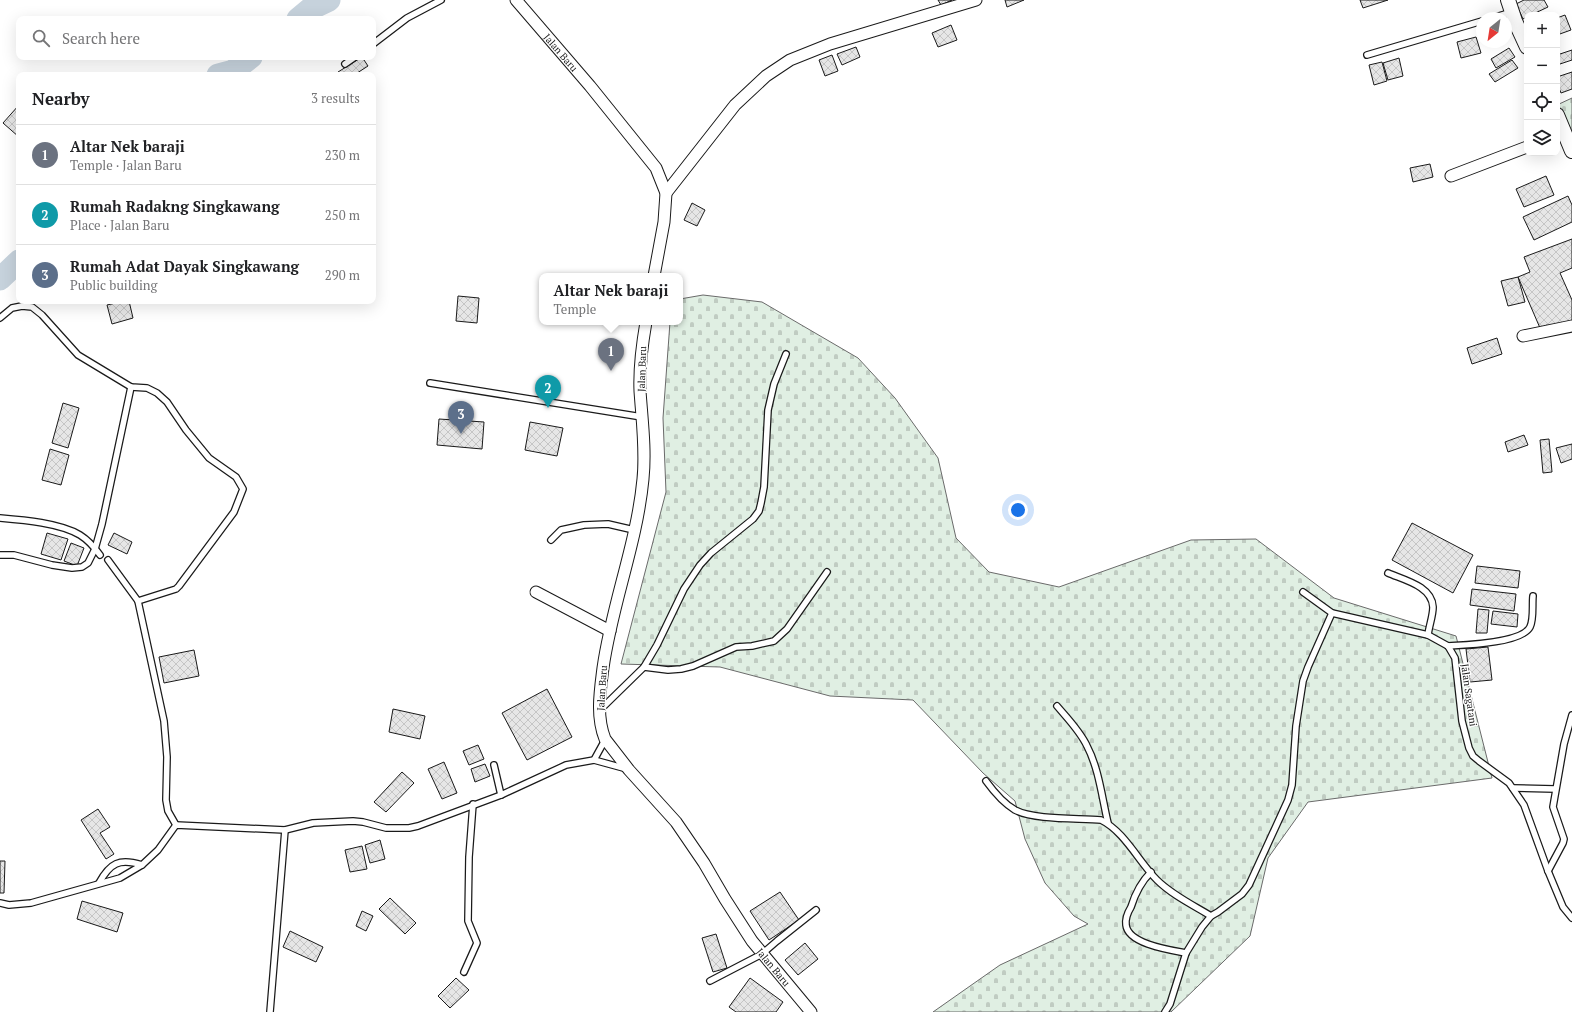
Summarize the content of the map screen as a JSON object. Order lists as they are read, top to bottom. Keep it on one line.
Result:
{"streets":{"street":["Jalan Baru"],"lane":["Jalan Sagatani"]},"north":"bottom left","page":{"map_buttons":["+","−"],"search":"Search here","heading":["Nearby","3 results"],"list":[{"mark":"1","name":"Altar Nek baraji","note":"Temple · Jalan Baru","value":"230 m"},{"mark":"2","name":"Rumah Radakng Singkawang","note":"Place · Jalan Baru","value":"250 m"},{"mark":"3","name":"Rumah Adat Dayak Singkawang","note":"Public building","value":"290 m"}],"popup":["Altar Nek baraji","Temple"],"pins":["1","2","3"]}}
